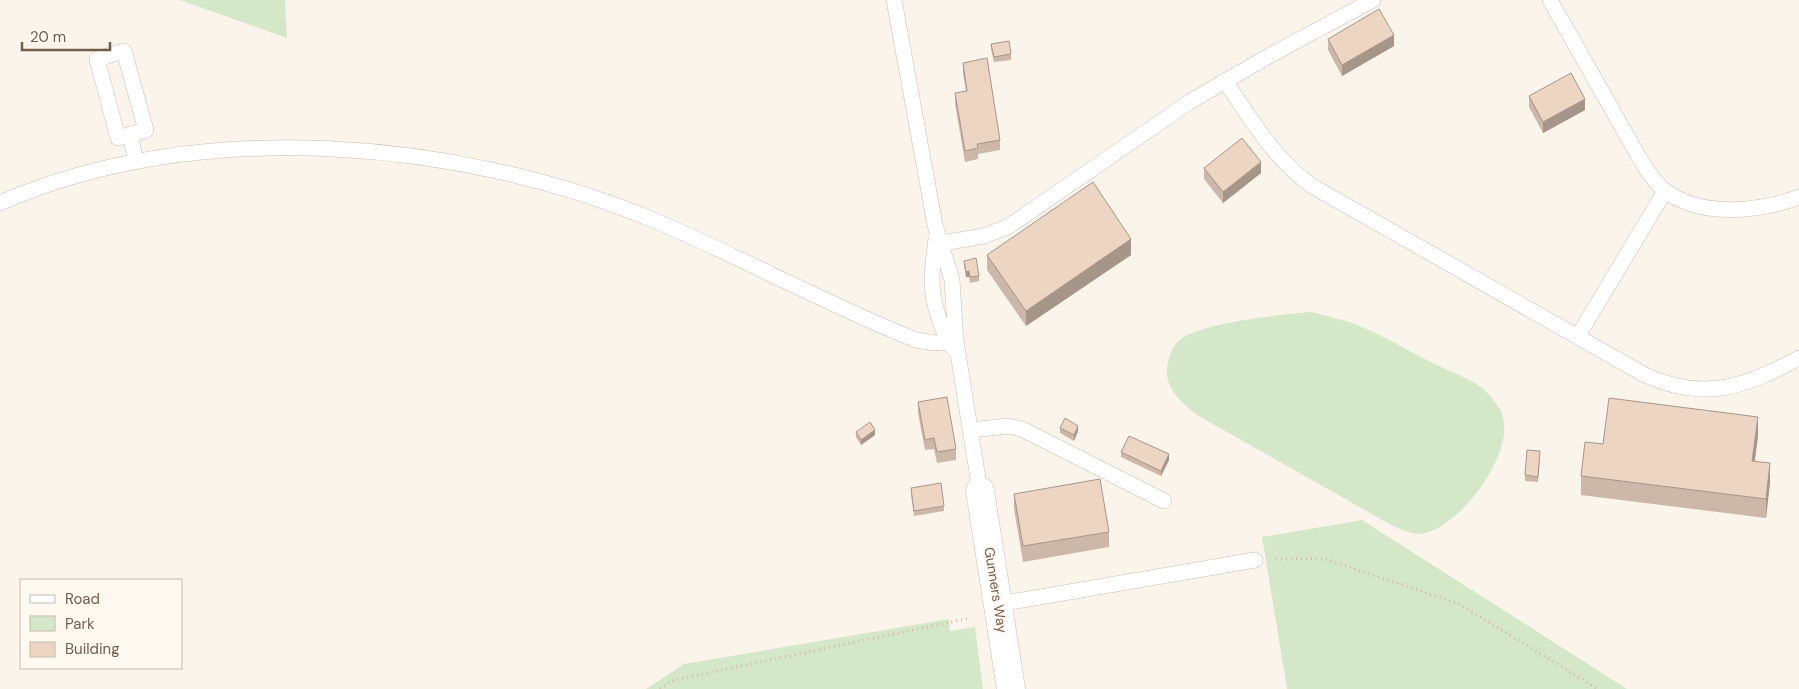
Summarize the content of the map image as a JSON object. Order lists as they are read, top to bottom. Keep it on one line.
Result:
{"streets":{"street":["Gunners Way"]},"legend":["Road","Park","Building"],"scale_bar":"20 m"}
